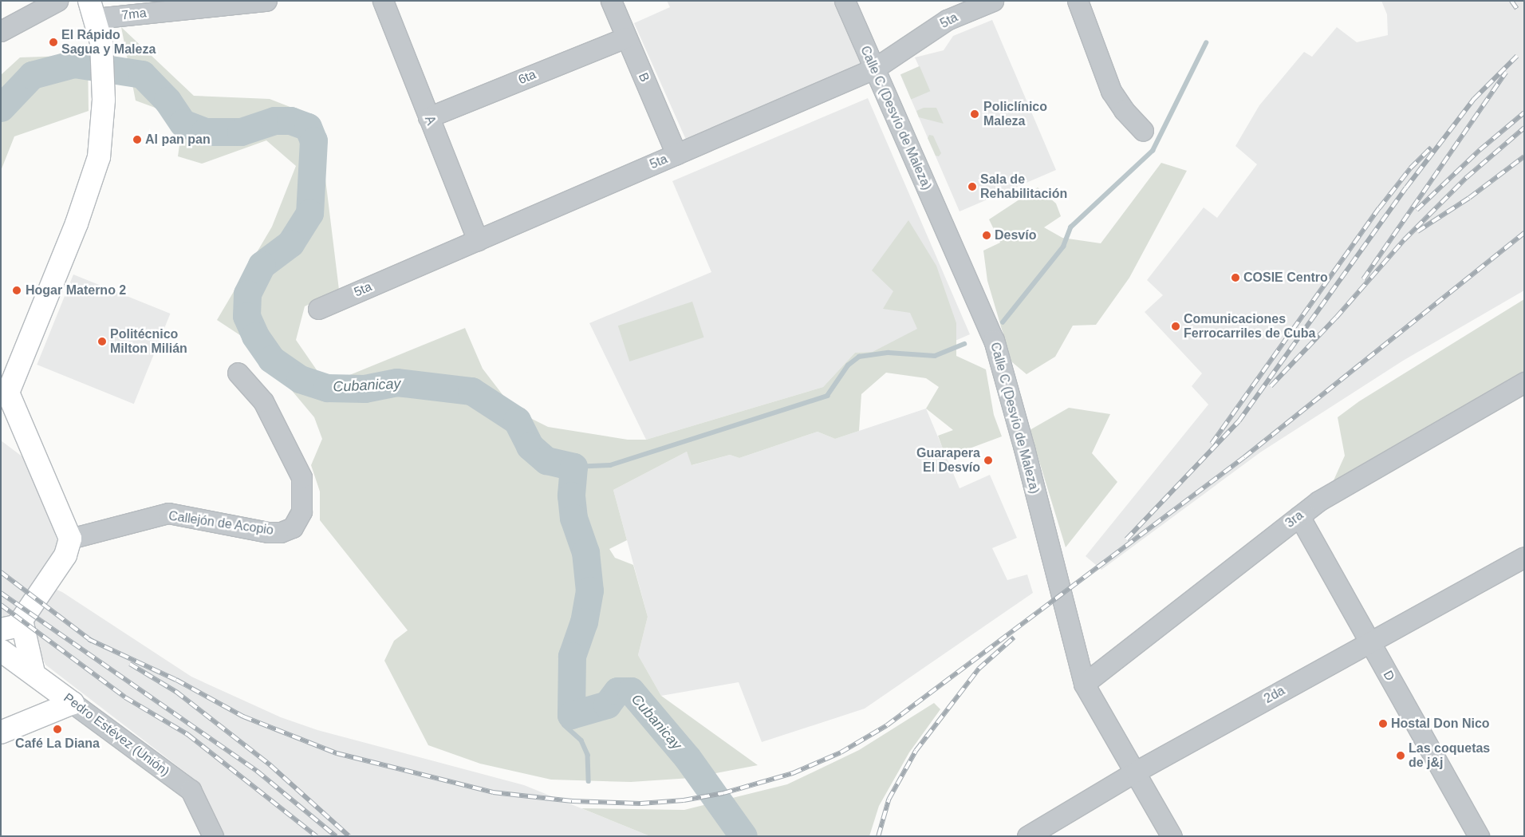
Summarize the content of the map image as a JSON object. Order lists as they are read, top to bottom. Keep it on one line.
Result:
{"streets":{"main road":["Pedro Estévez (Unión)"],"street":["7ma","5ta","6ta","B","Calle C (Desvío de Maleza)","A","3ra","Callejón de Acopio","D","2da"]},"crossings":[["5ta","B"],["5ta","Calle C (Desvío de Maleza)"],["5ta","A"],["6ta","B"],["6ta","A"],["Calle C (Desvío de Maleza)","3ra"],["Calle C (Desvío de Maleza)","2da"],["3ra","D"],["D","2da"]],"water":["Cubanicay"],"places":["El Rápido Sagua y Maleza","Policlínico Maleza","Al pan pan","Sala de Rehabilitación","Desvío","COSIE Centro","Hogar Materno 2","Comunicaciones Ferrocarriles de Cuba","Politécnico Milton Milián","Guarapera El Desvío","Hostal Don Nico","Café La Diana","Las coquetas de j&j"]}
